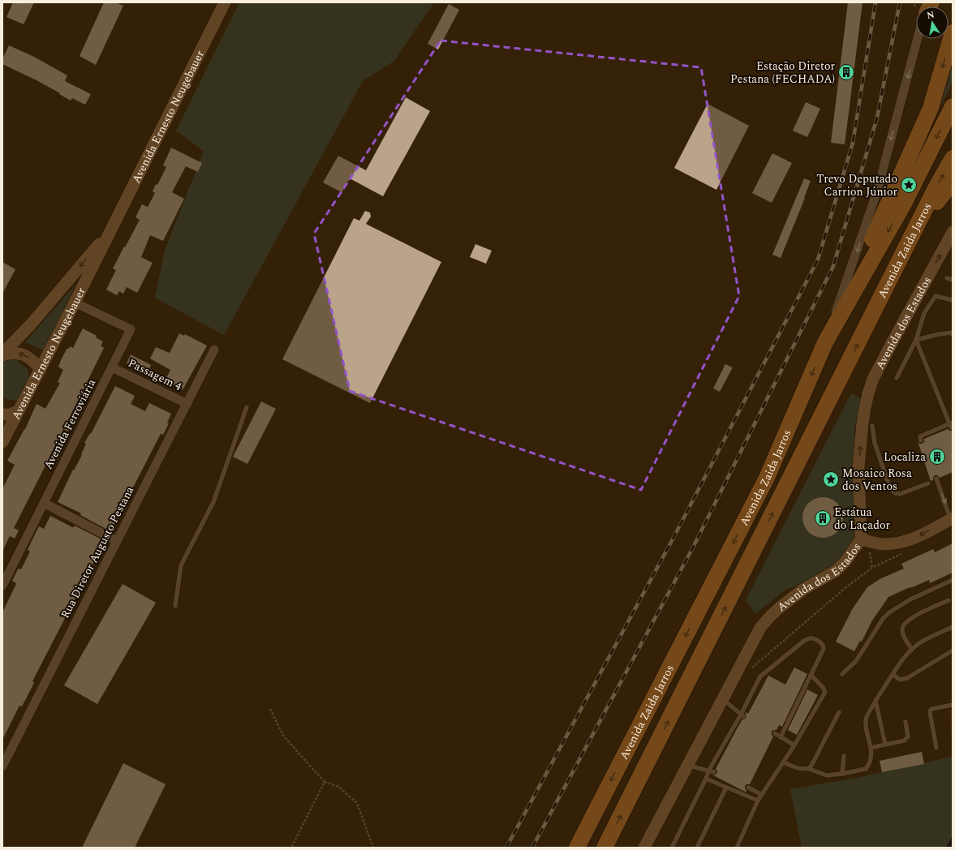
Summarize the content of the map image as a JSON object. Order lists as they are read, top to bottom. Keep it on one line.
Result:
{"streets":{"highway":["Avenida Zaida Jarros"],"street":["Avenida Ernesto Neugebauer","Avenida dos Estados","Passagem 4","Avenida Ferroviária","Rua Diretor Augusto Pestana"]},"crossings":[["Avenida Ernesto Neugebauer","Avenida Ferroviária"],["Passagem 4","Avenida Ferroviária"],["Passagem 4","Rua Diretor Augusto Pestana"]],"places":{"building":["Estação Diretor Pestana (FECHADA)","Localiza","Estátua do Laçador"],"place":["Trevo Deputado Carrion Júnior","Mosaico Rosa dos Ventos"]},"north":"top"}
